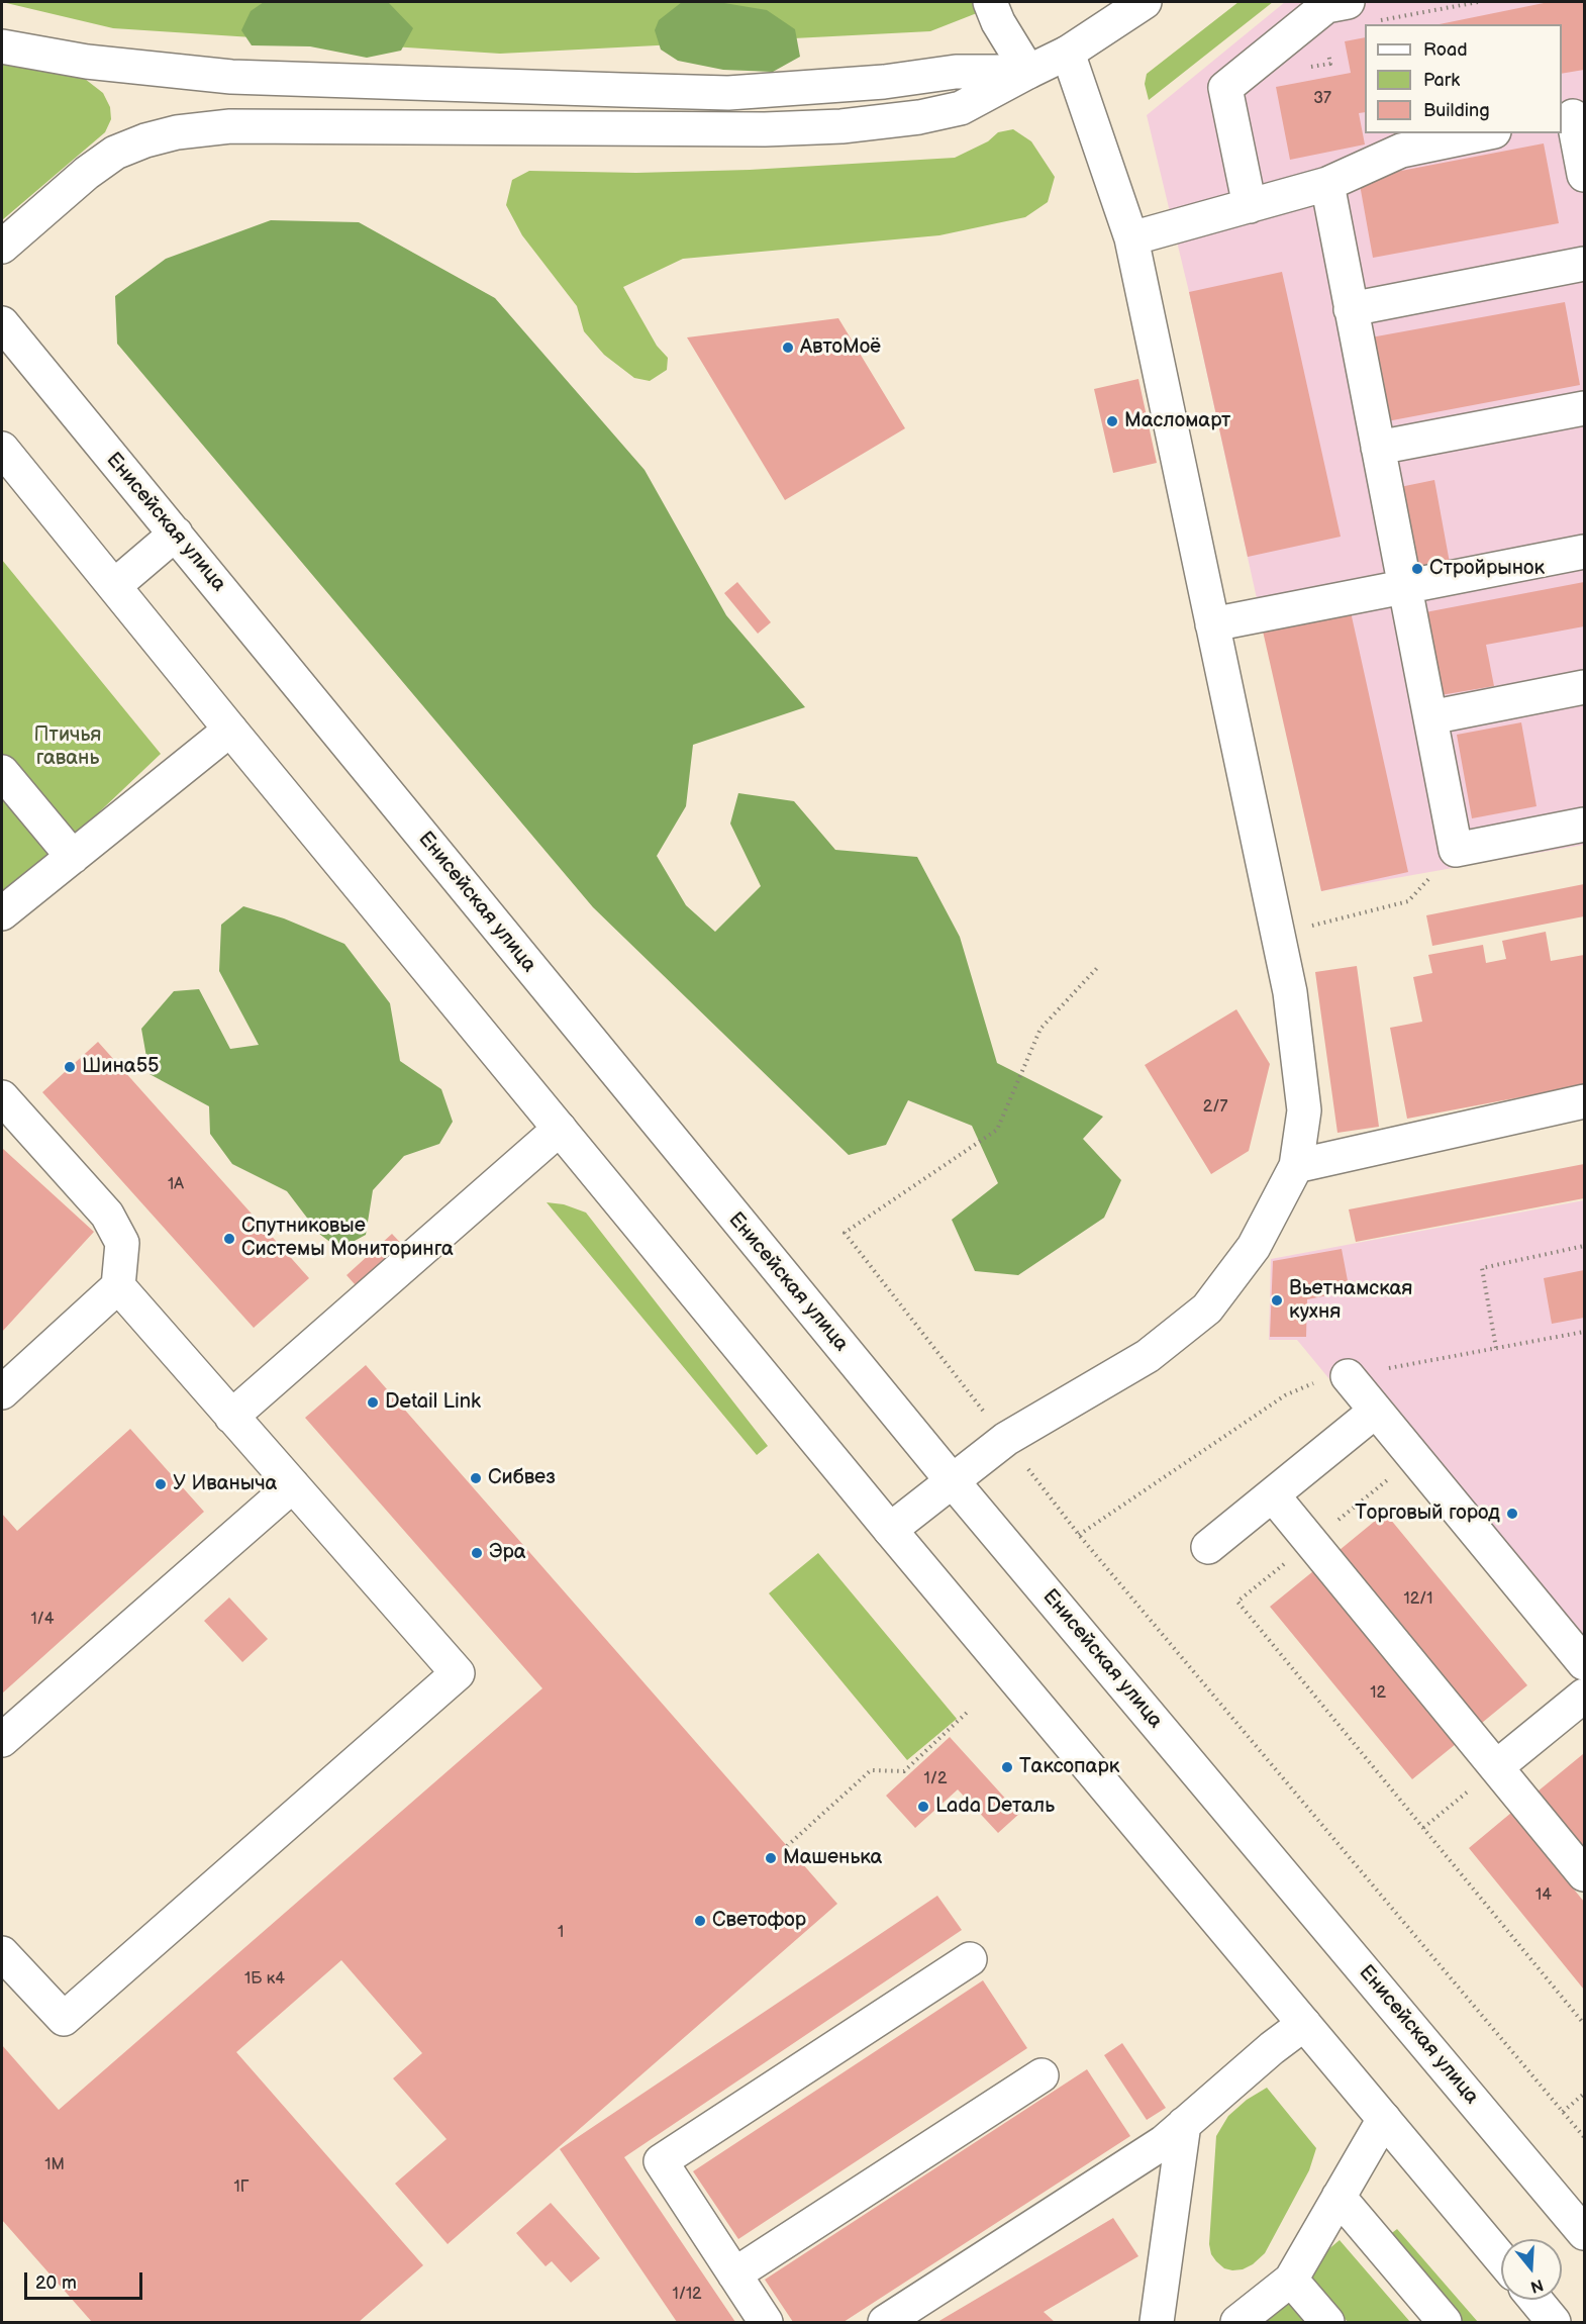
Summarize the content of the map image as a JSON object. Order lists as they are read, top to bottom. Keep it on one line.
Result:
{"streets":{"main road":["Енисейская улица"]},"parks":["Птичья гавань"],"places":["АвтоМоё","Масломарт","Стройрынок","Шина55","Спутниковые Системы Мониторинга","Вьетнамская кухня","Detail Link","Сибвез","У Иваныча","Торговый город","Эра","Таксопарк","Lada Dеталь","Машенька","Светофор"],"house_numbers":["37","2/7","1А","12/1","1/4","12","1/2","14","1","1Б к4","1М","1Г","1/12"],"legend":["Road","Park","Building"],"scale_bar":"20 m","north":"bottom"}
